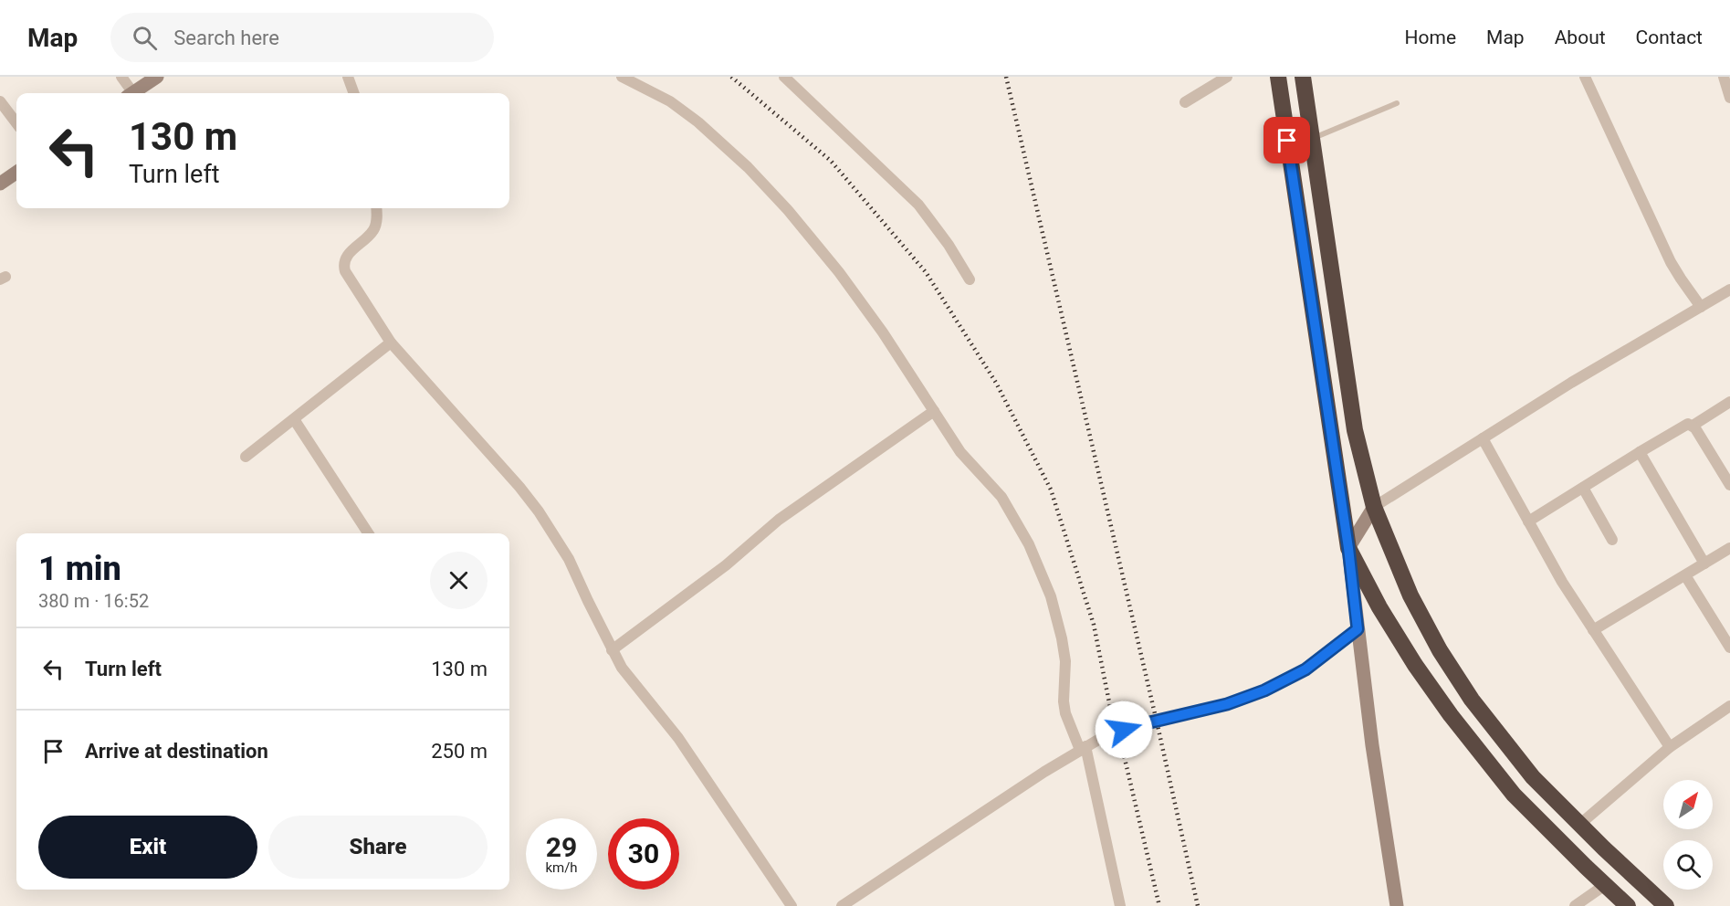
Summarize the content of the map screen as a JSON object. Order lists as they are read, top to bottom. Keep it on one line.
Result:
{"north":"top right","page":{"header":"Map","search":"Search here","nav":["Home","Map","About","Contact"],"turn":["130 m","Turn left"],"heading":["1 min","380 m · 16:52"],"list":[{"name":"Turn left","value":"130 m"},{"name":"Arrive at destination","value":"250 m"}],"buttons":["Exit","Share"],"speed":"29 km/h","limit":"30"}}
